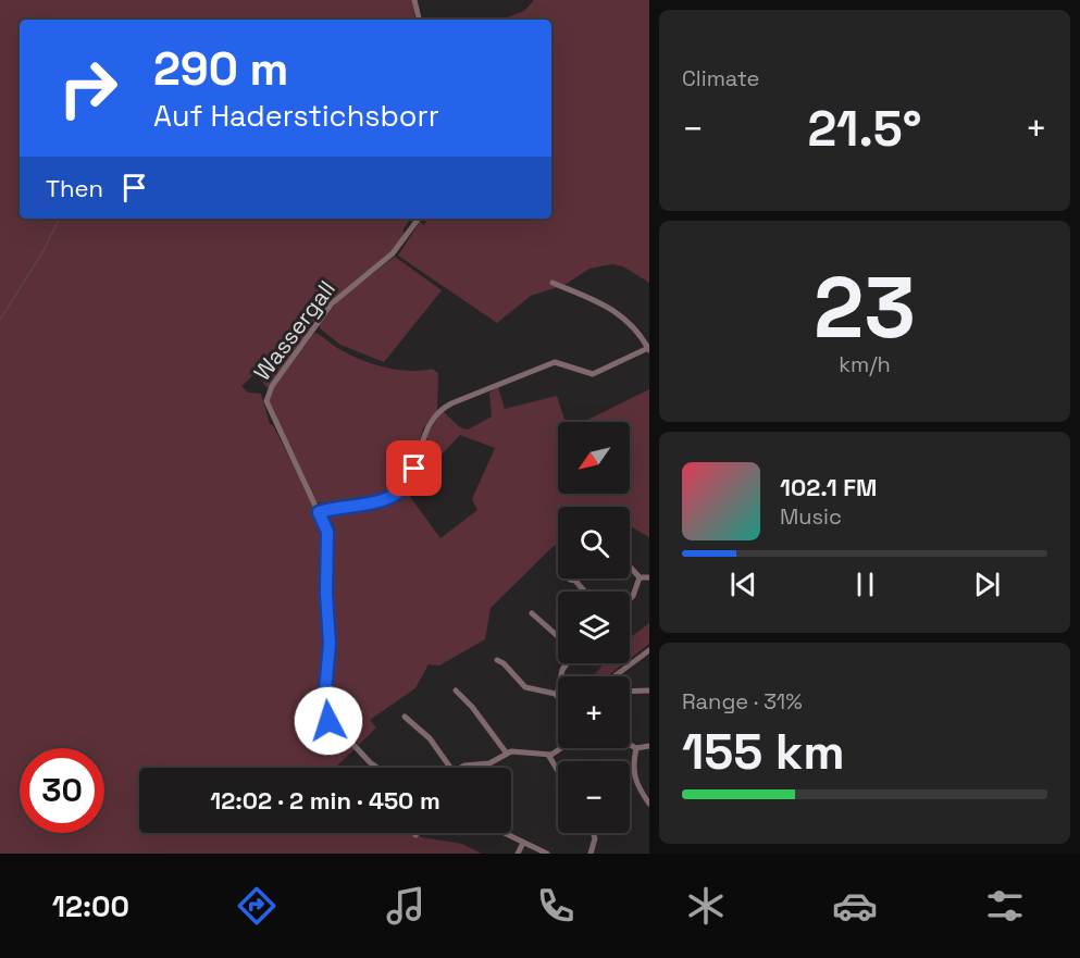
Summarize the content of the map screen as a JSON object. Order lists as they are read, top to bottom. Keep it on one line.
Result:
{"streets":{"street":["Wassergall"]},"north":"bottom left","page":{"tile":["Climate",["23","km/h"],["Range · 31%","155 km"]],"turn":["290 m","Auf Haderstichsborr"],"heat":["−","21.5°","+"],"then":"Then","map_buttons":["+","−"],"song":["102.1 FM","Music"],"limit":"30","trip":"12:02 · 2 min · 450 m","tabs":"12:00"}}
